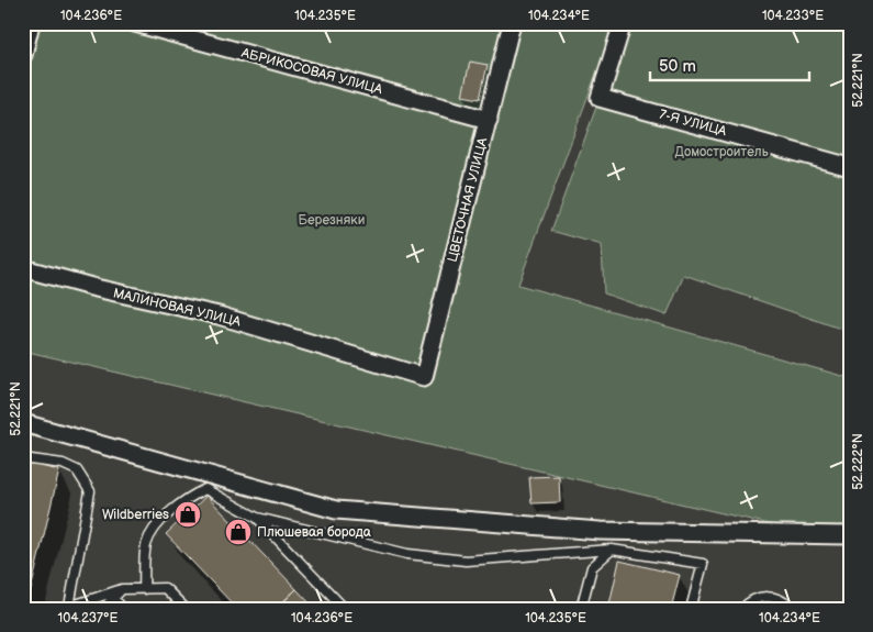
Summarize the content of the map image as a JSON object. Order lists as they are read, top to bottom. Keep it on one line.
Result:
{"streets":{"street":["АБРИКОСОВАЯ УЛИЦА","7-Я УЛИЦА","ЦВЕТОЧНАЯ УЛИЦА","МАЛИНОВАЯ УЛИЦА"]},"crossings":[["АБРИКОСОВАЯ УЛИЦА","ЦВЕТОЧНАЯ УЛИЦА"],["ЦВЕТОЧНАЯ УЛИЦА","МАЛИНОВАЯ УЛИЦА"]],"parks":["Домостроитель","Березняки"],"places":{"shop":["Wildberries","Плюшевая борода"]},"scale_bar":"50 m","coordinates":["104.236°E","104.235°E","104.234°E","104.233°E","52.221°N","52.222°N","104.237°E"]}
